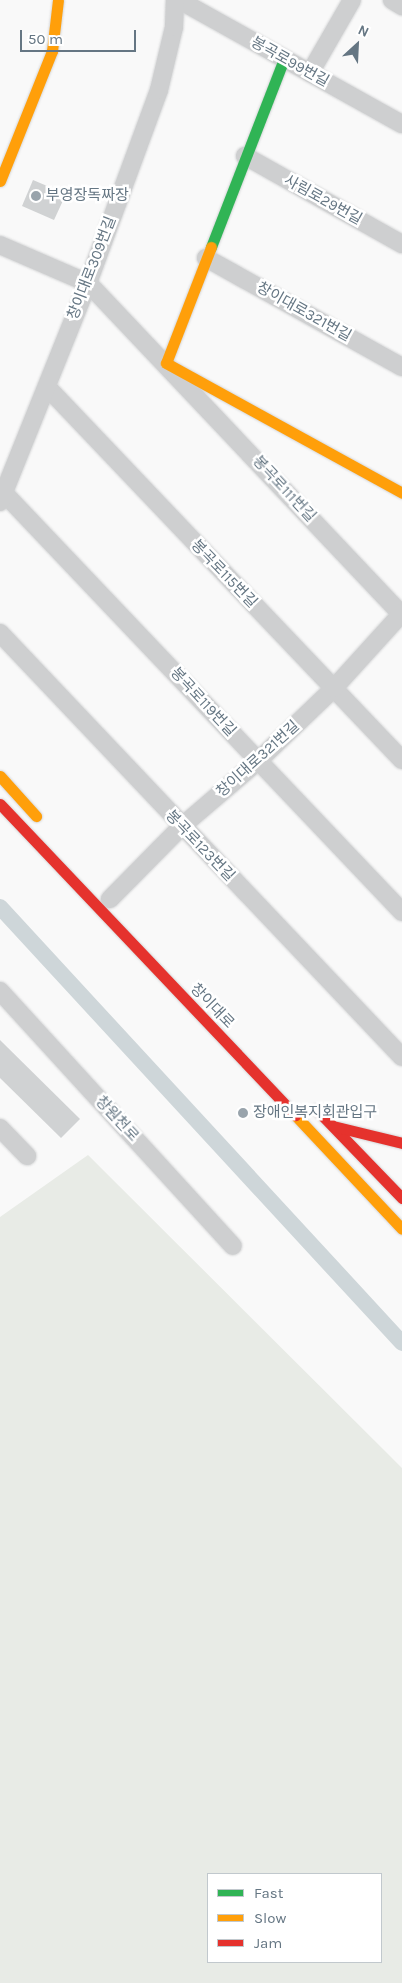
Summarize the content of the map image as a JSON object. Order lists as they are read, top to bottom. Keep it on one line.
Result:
{"streets":{"street":["봉곡로99번길","사림로29번길","창이대로309번길","창이대로321번길","봉곡로111번길","봉곡로115번길","봉곡로119번길","봉곡로123번길","창이대로","창원천로"]},"crossings":[["창이대로309번길","봉곡로111번길"],["창이대로309번길","봉곡로115번길"],["창이대로309번길","봉곡로119번길"],["창이대로321번길","봉곡로111번길"],["창이대로321번길","봉곡로115번길"],["창이대로321번길","봉곡로119번길"],["창이대로321번길","봉곡로123번길"]],"places":["부영장독짜장","장애인복지회관입구"],"legend":["Fast","Slow","Jam"],"scale_bar":"50 m","north":"top right"}
